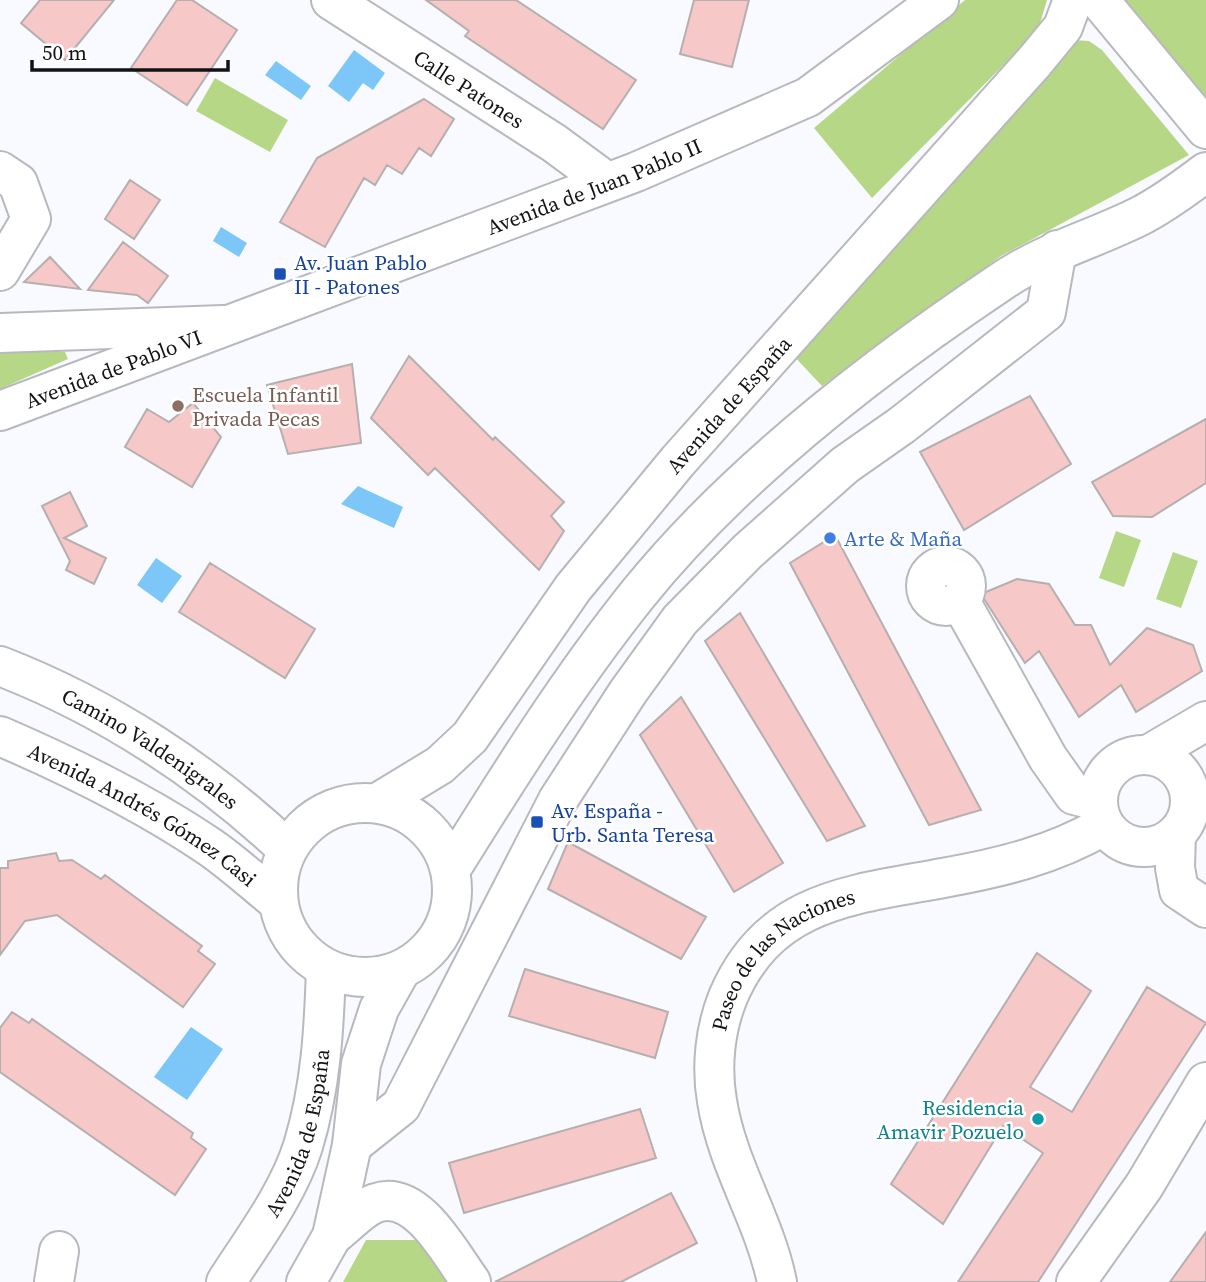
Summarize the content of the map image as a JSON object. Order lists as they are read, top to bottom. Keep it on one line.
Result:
{"streets":{"street":["Calle Patones","Avenida de Juan Pablo II","Avenida de Pablo VI","Avenida de España","Camino Valdenigrales","Avenida Andrés Gómez Casi","Paseo de las Naciones"]},"crossings":[["Calle Patones","Avenida de Juan Pablo II"],["Avenida de Juan Pablo II","Avenida de Pablo VI"],["Avenida de España","Camino Valdenigrales"],["Avenida de España","Avenida Andrés Gómez Casi"],["Camino Valdenigrales","Avenida Andrés Gómez Casi"]],"places":{"transit":["Av. Juan Pablo II - Patones","Av. España - Urb. Santa Teresa"],"other":["Escuela Infantil Privada Pecas","Arte & Maña","Residencia Amavir Pozuelo"]},"scale_bar":"50 m"}
